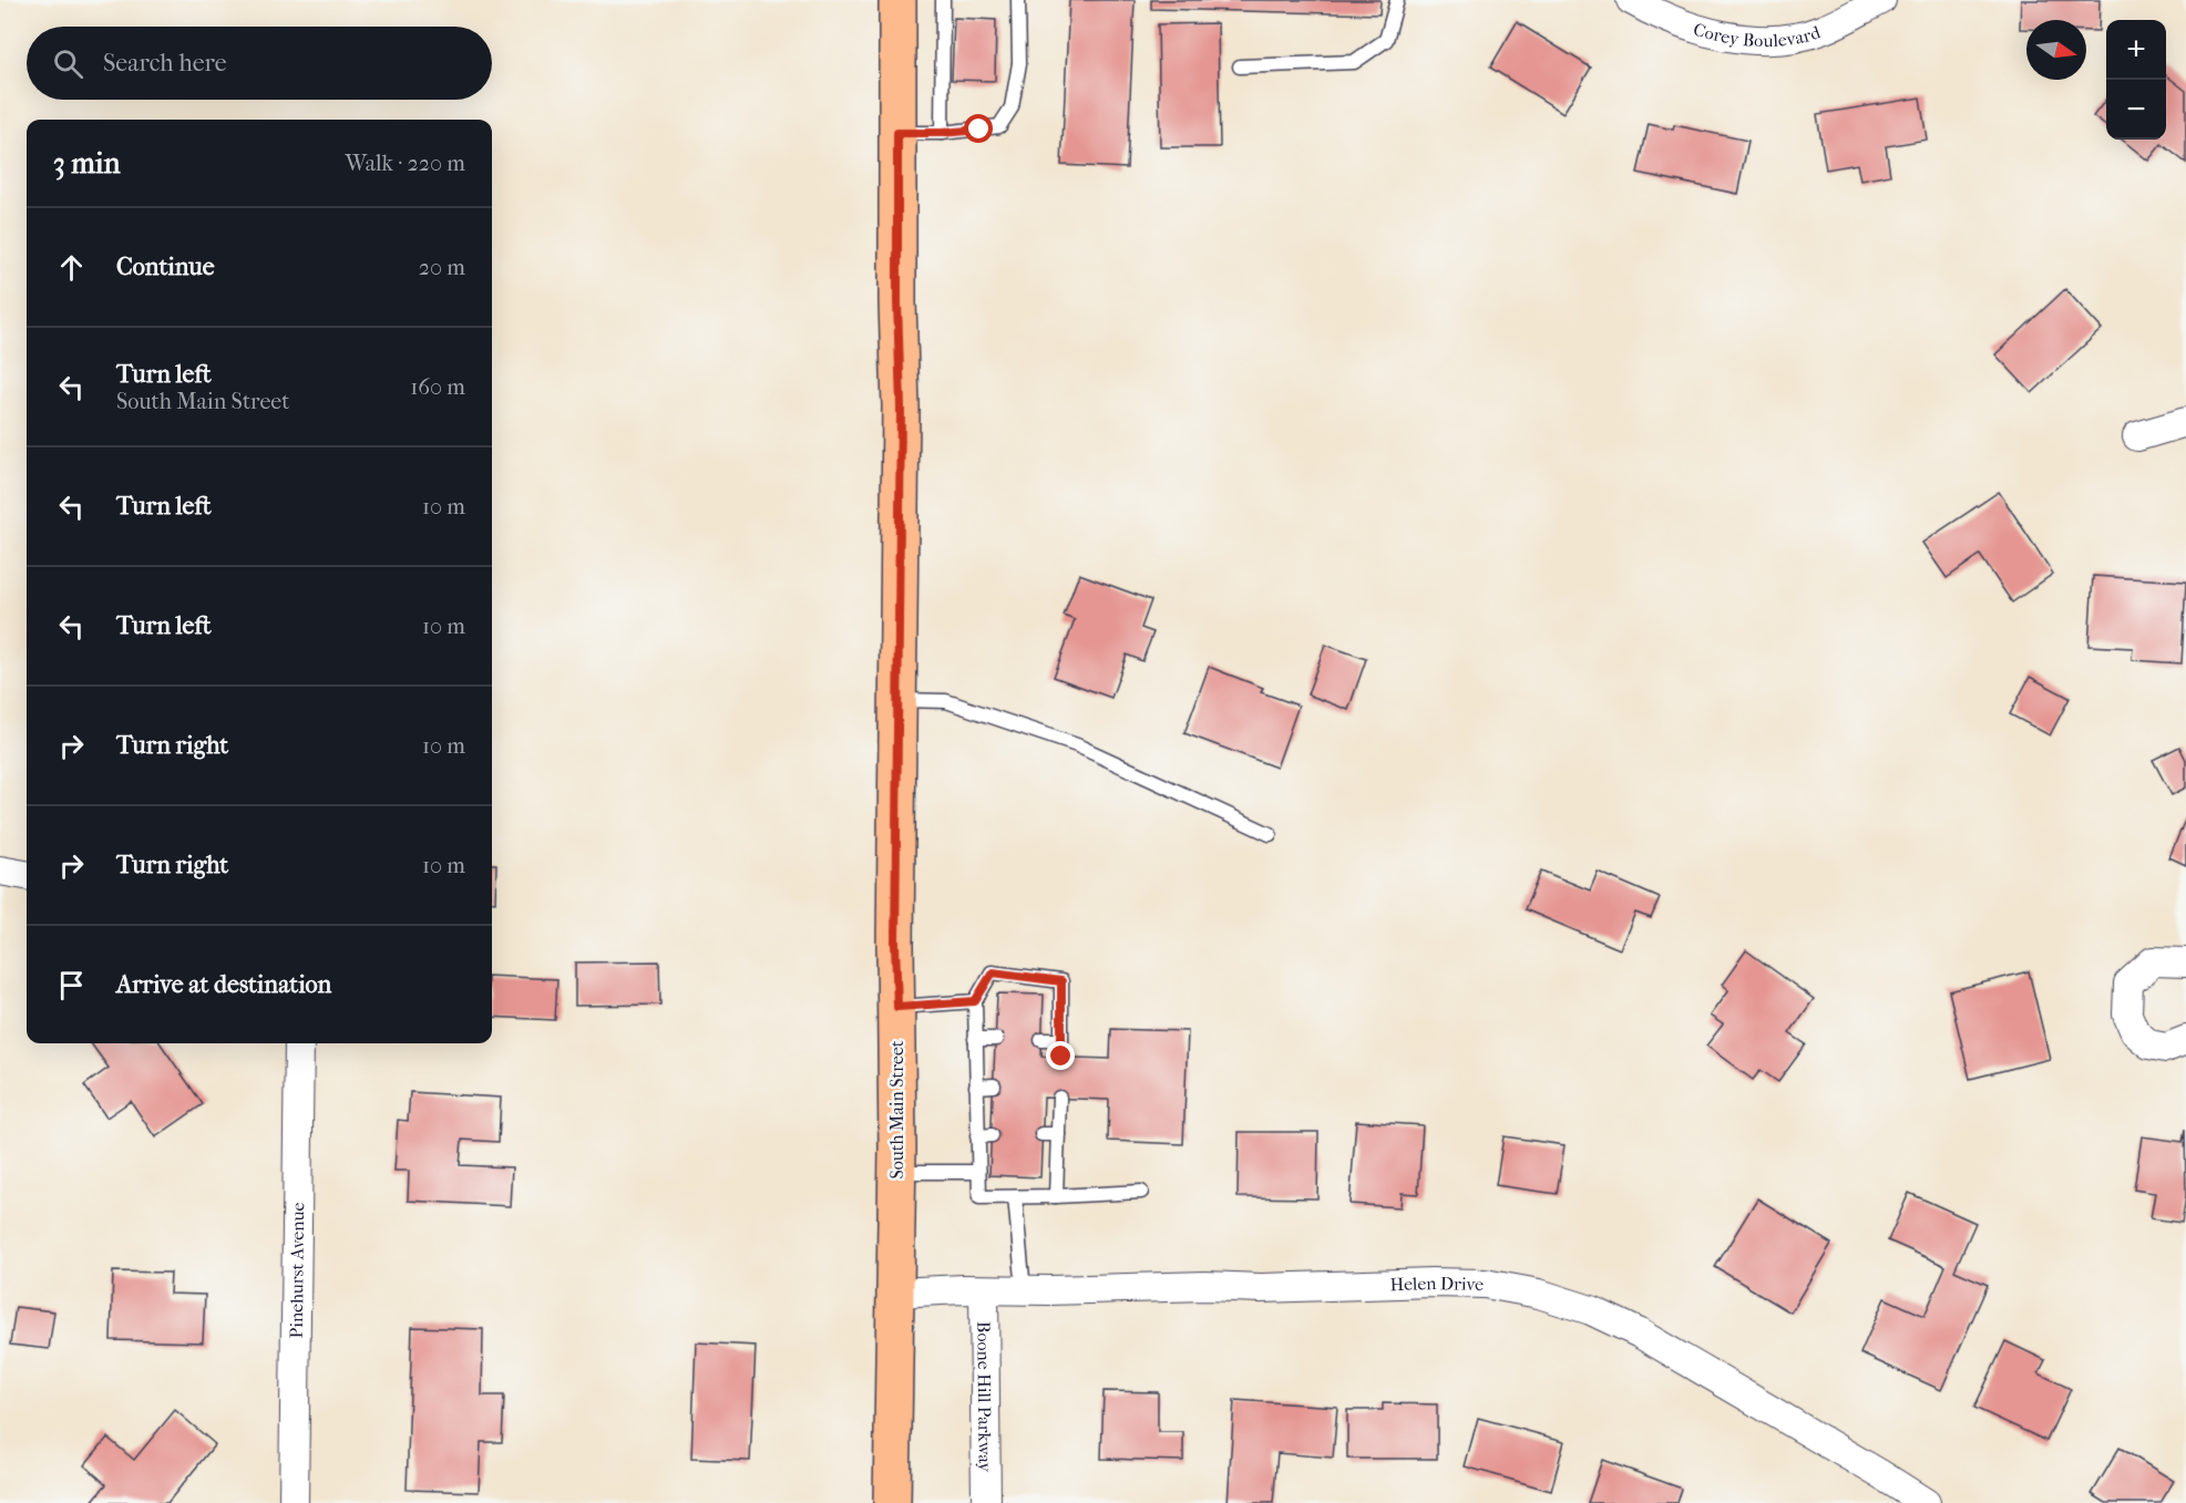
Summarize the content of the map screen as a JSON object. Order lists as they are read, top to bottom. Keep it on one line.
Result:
{"streets":{"main road":["South Main Street"],"street":["Corey Boulevard","Pinehurst Avenue","Helen Drive","Boone Hill Parkway"]},"crossings":[["South Main Street","Helen Drive"],["Helen Drive","Boone Hill Parkway"]],"north":"right","page":{"map_buttons":["+","−"],"search":"Search here","heading":["3 min","Walk · 220 m"],"list":[["Continue","20 m"],["Turn left","South Main Street","160 m"],["Turn left","10 m"],["Turn left","10 m"],["Turn right","10 m"],["Turn right","10 m"],"Arrive at destination"]}}
